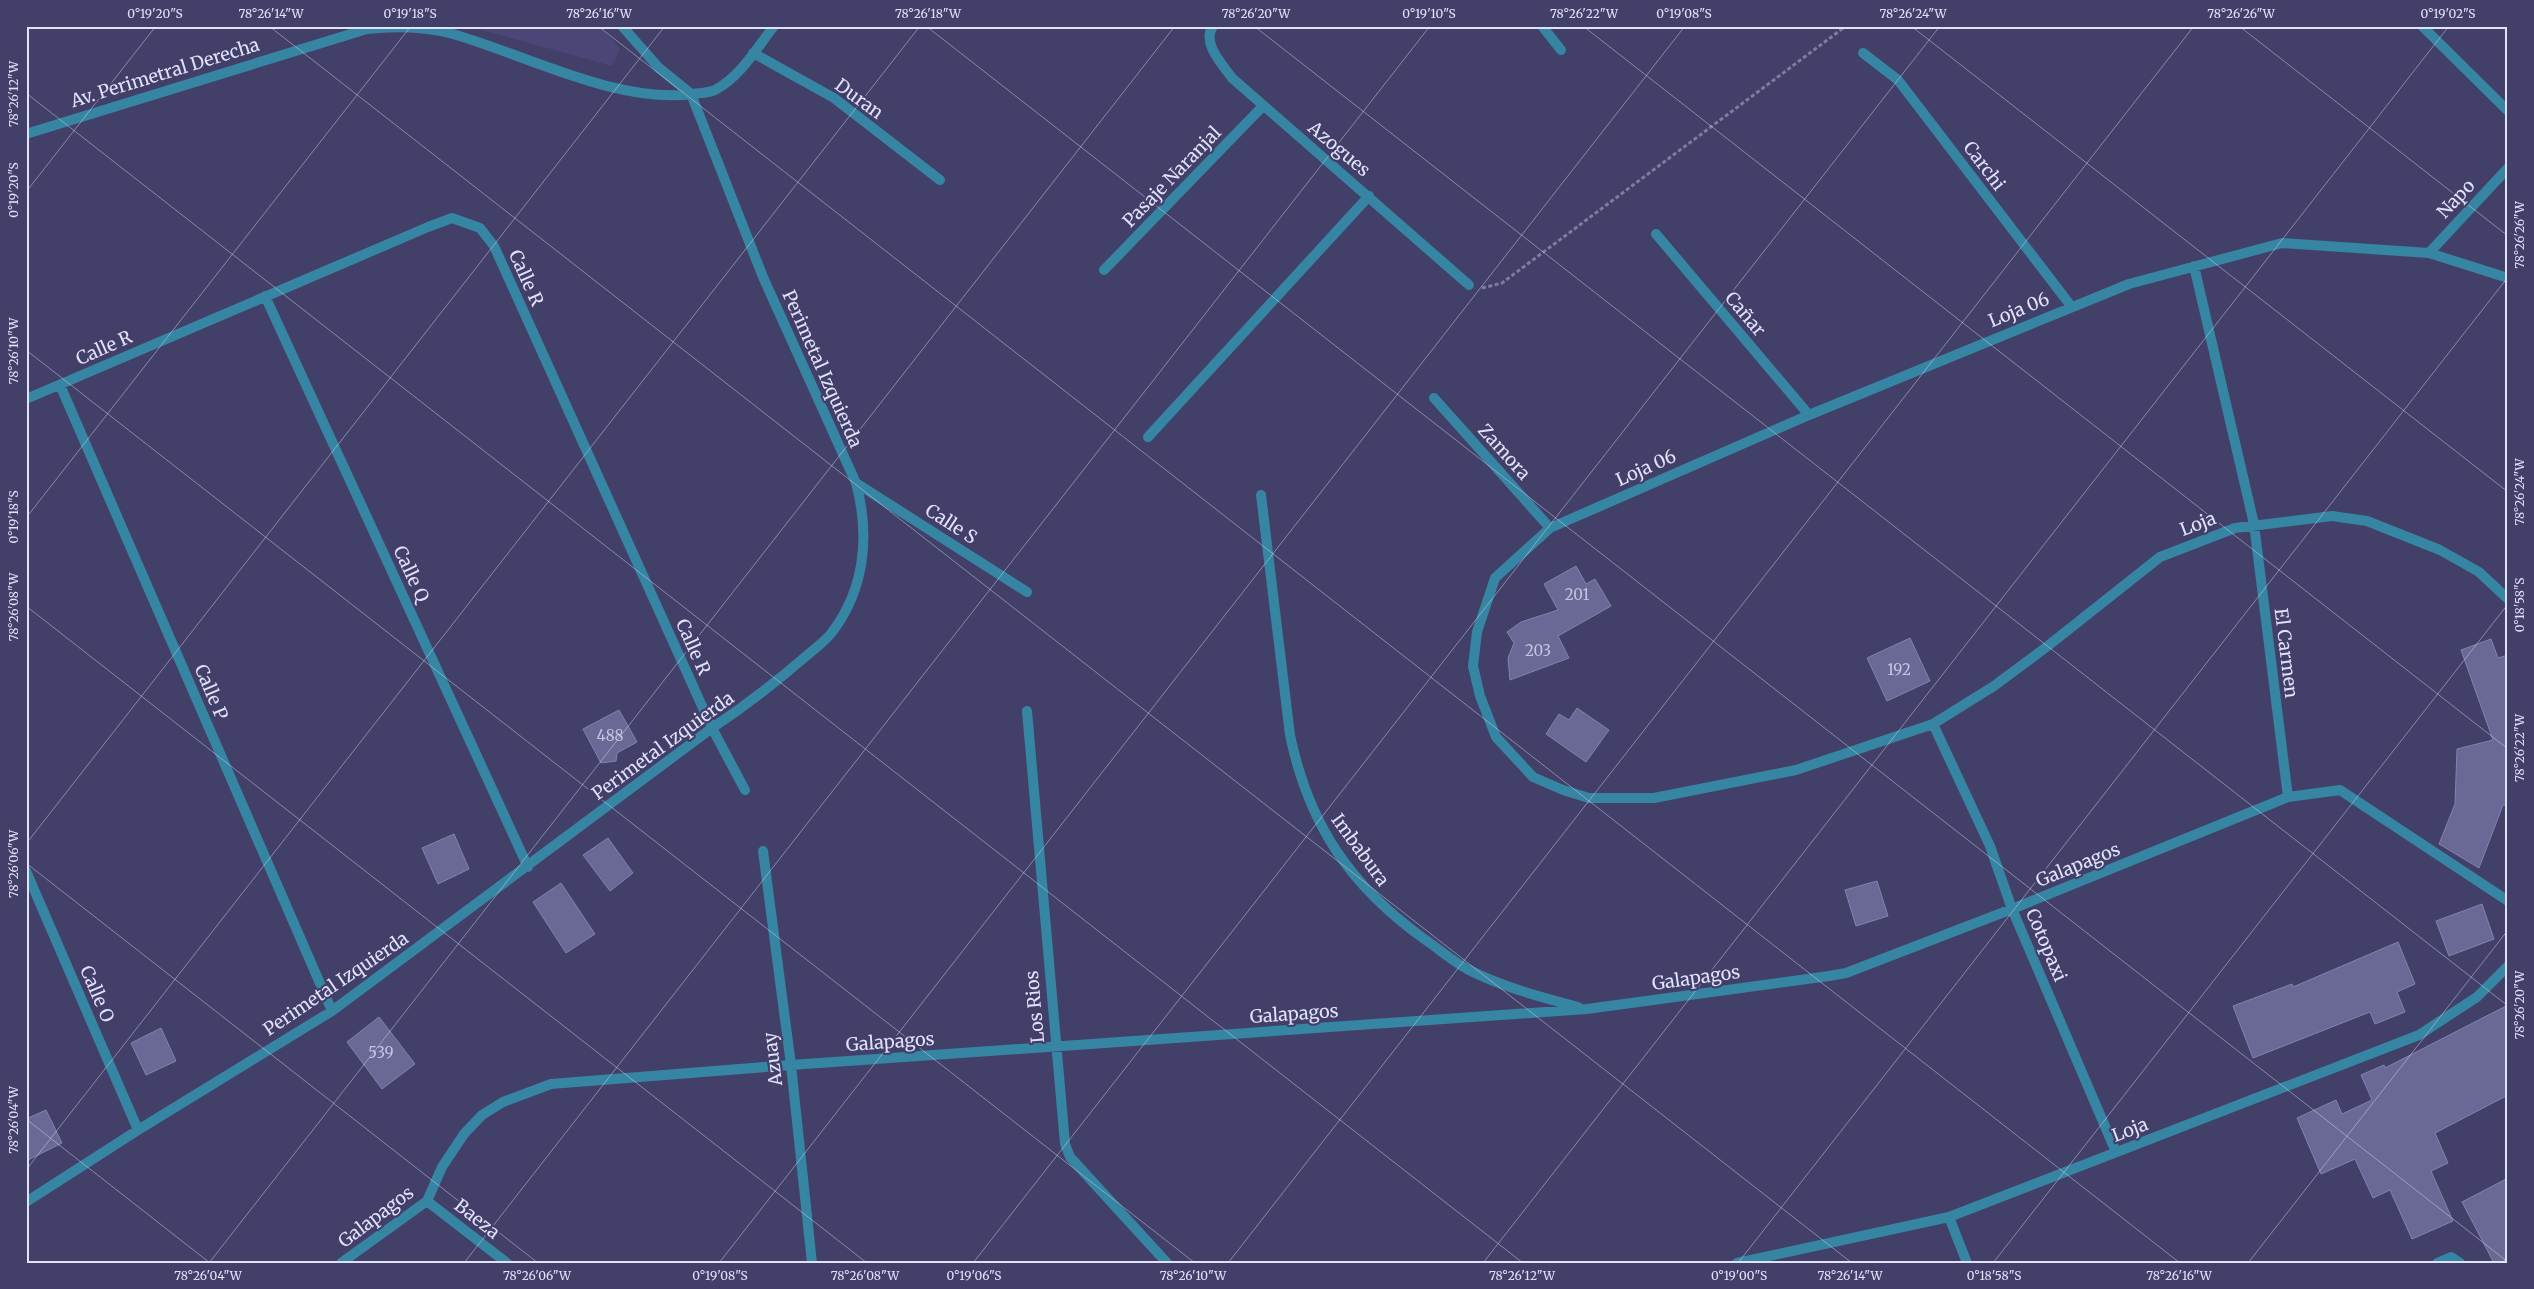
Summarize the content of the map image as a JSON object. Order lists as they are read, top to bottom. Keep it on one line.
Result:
{"streets":{"street":["Av. Perimetral Derecha","Duran","Azogues","Carchi","Pasaje Naranjal","Napo","Calle R","Loja 06","Cañar","Perimetal Izquierda","Zamora","Calle S","Loja","Calle Q","El Carmen","Calle P","Imbabura","Galapagos","Cotopaxi","Calle O","Los Rios","Azuay","Baeza"]},"crossings":[["Av. Perimetral Derecha","Duran"],["Av. Perimetral Derecha","Perimetal Izquierda"],["Azogues","Pasaje Naranjal"],["Carchi","Loja 06"],["Napo","Loja 06"],["Calle R","Perimetal Izquierda"],["Calle R","Calle Q"],["Calle R","Calle P"],["Loja 06","Cañar"],["Loja 06","Zamora"],["Loja 06","Loja"],["Loja 06","El Carmen"],["Loja 06","Cotopaxi"],["Perimetal Izquierda","Calle S"],["Perimetal Izquierda","Calle Q"],["Perimetal Izquierda","Calle P"],["Perimetal Izquierda","Calle O"],["Loja","El Carmen"],["Loja","Cotopaxi"],["El Carmen","Galapagos"],["Imbabura","Galapagos"],["Galapagos","Cotopaxi"],["Galapagos","Los Rios"],["Galapagos","Azuay"],["Galapagos","Baeza"]],"house_numbers":["201","203","192","488","539"],"coordinates":["0°19'20\"S","78°26'14\"W","0°19'18\"S","78°26'16\"W","78°26'18\"W","78°26'20\"W","0°19'10\"S","78°26'22\"W","0°19'08\"S","78°26'24\"W","78°26'26\"W","0°19'02\"S","78°26'12\"W","78°26'10\"W","0°18'58\"S","78°26'08\"W","78°26'06\"W","78°26'04\"W","0°19'06\"S","0°19'00\"S"]}
